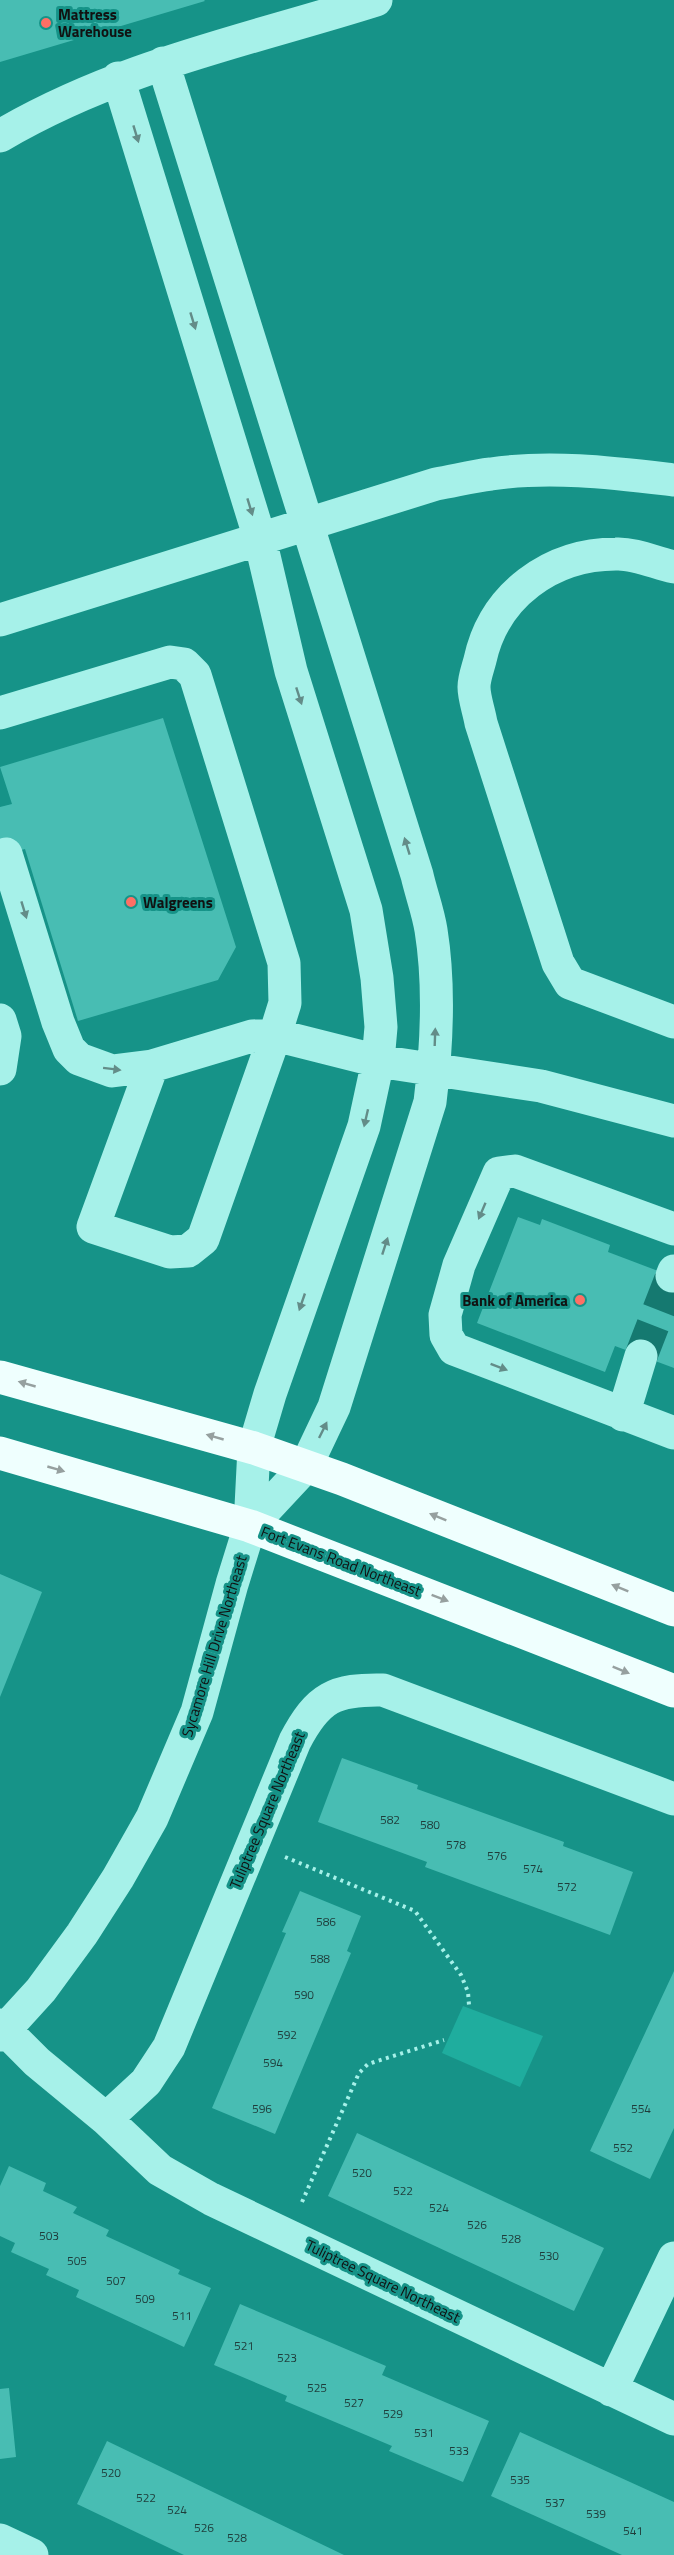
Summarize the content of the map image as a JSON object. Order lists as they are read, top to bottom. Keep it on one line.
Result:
{"streets":{"main road":["Fort Evans Road Northeast"],"street":["Sycamore Hill Drive Northeast","Tuliptree Square Northeast"]},"crossings":[["Fort Evans Road Northeast","Sycamore Hill Drive Northeast"],["Sycamore Hill Drive Northeast","Tuliptree Square Northeast"]],"places":["Mattress Warehouse","Walgreens","Bank of America"],"house_numbers":["582","580","578","576","574","572","586","588","590","592","594","596","554","552","520","522","524","526","503","528","530","505","507","509","511","521","523","525","527","529","531","533","520","535","522","537","524","539","526","541","528"]}
